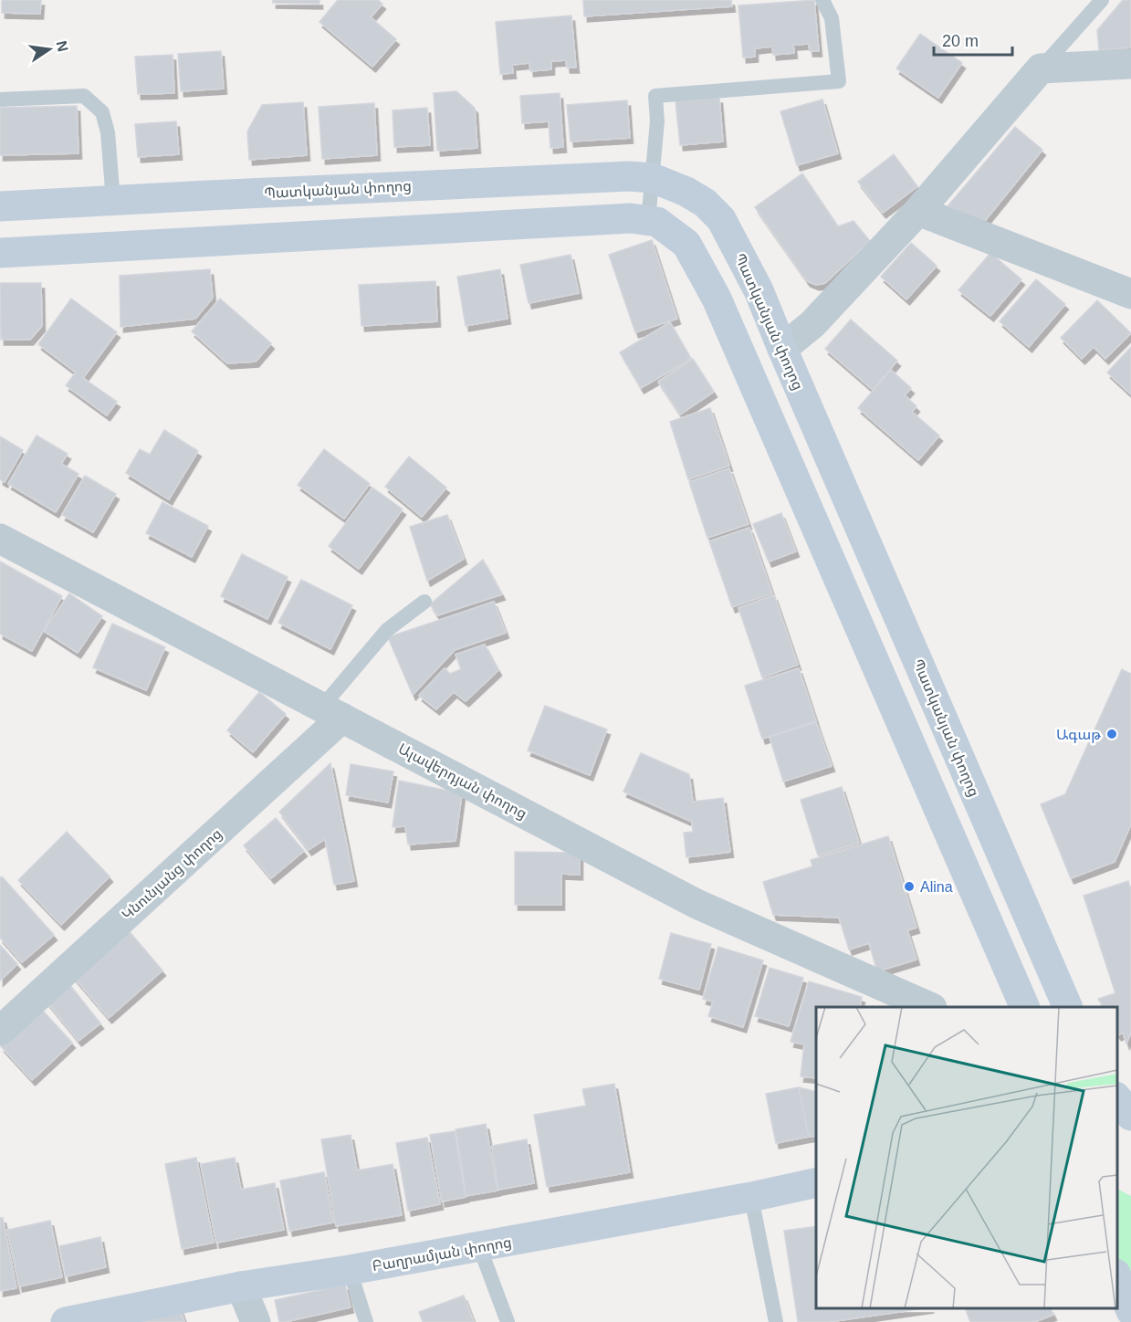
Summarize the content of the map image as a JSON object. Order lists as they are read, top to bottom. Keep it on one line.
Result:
{"streets":{"main road":["Պատկանյան փողոց","Բաղրամյան փողոց"],"street":["Ալավերդյան փողոց","Կնունյանց փողոց"]},"crossings":[["Ալավերդյան փողոց","Կնունյանց փողոց"]],"places":["Ագաթ","Alina"],"scale_bar":"20 m","north":"right"}
